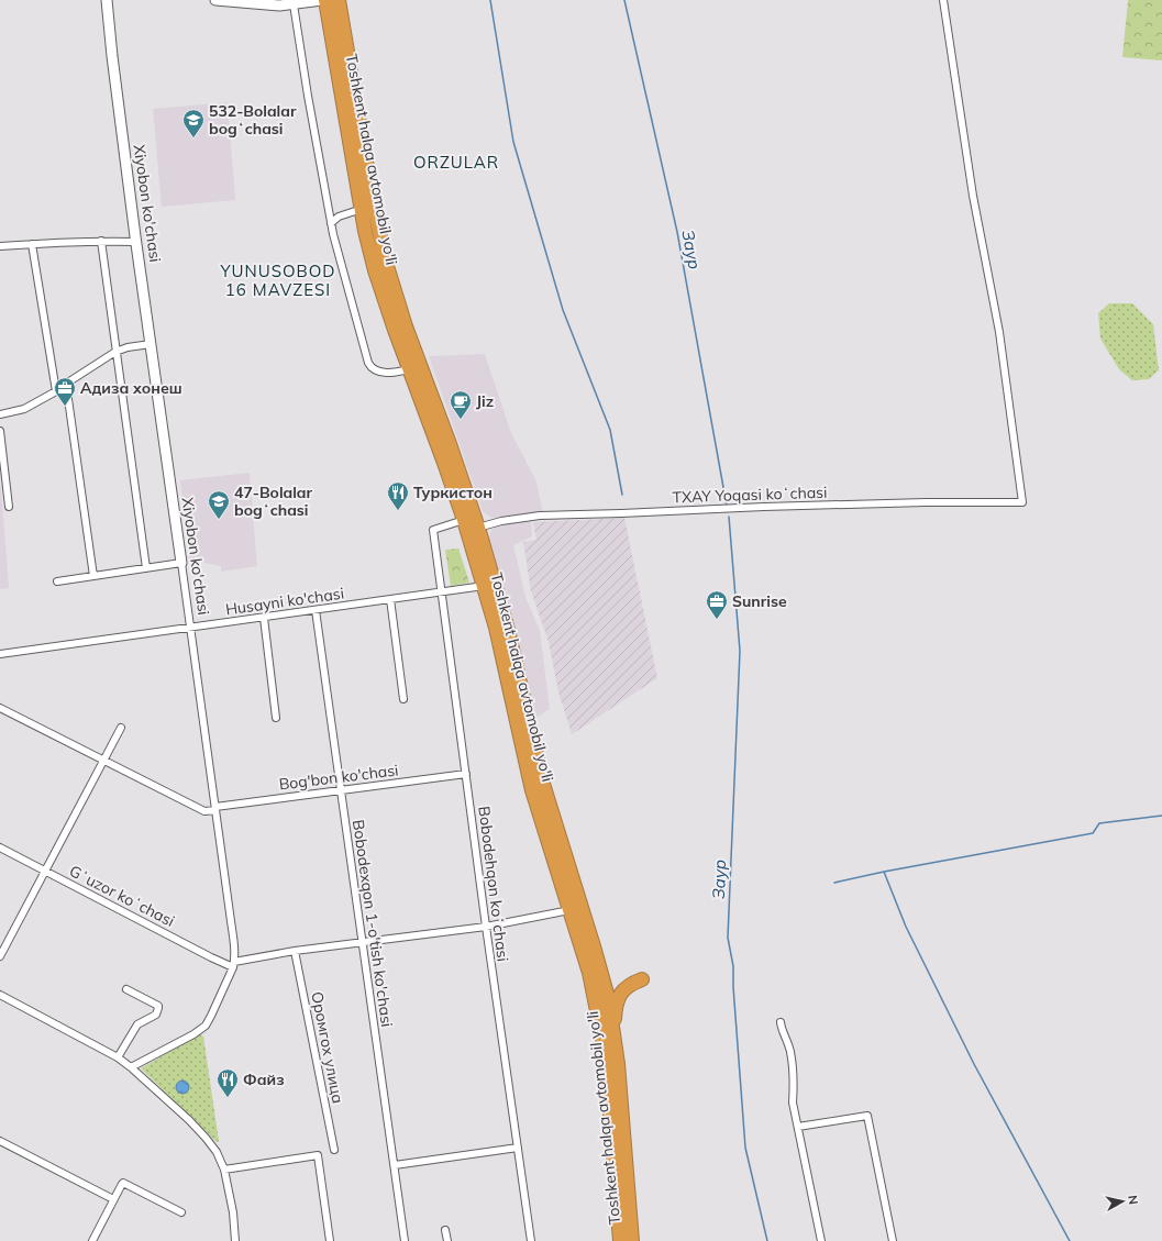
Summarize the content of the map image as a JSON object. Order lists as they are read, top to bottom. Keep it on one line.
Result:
{"streets":{"highway":["Toshkent halqa avtomobil yo'li"],"street":["Xiyobon ko'chasi","TXAY Yoqasi koʻchasi","Husayni ko'chasi","Bog'bon ko'chasi","Bobodehqon koʻchasi","Gʻuzor koʻchasi","Bobodexqon 1-o'tish ko'chasi","Оромгох улица"]},"crossings":[["Toshkent halqa avtomobil yo'li","TXAY Yoqasi koʻchasi"],["Toshkent halqa avtomobil yo'li","Husayni ko'chasi"],["Toshkent halqa avtomobil yo'li","Bobodehqon koʻchasi"],["Xiyobon ko'chasi","Husayni ko'chasi"],["Xiyobon ko'chasi","Bog'bon ko'chasi"],["Xiyobon ko'chasi","Gʻuzor koʻchasi"],["Husayni ko'chasi","Bobodehqon koʻchasi"],["Husayni ko'chasi","Bobodexqon 1-o'tish ko'chasi"],["Bog'bon ko'chasi","Bobodehqon koʻchasi"],["Bog'bon ko'chasi","Bobodexqon 1-o'tish ko'chasi"]],"districts":["ORZULAR","YUNUSOBOD 16 MAVZESI"],"water":["Заур"],"places":{"school or university":["532-Bolalar bogʻchasi","47-Bolalar bogʻchasi"],"office":["Адиза хонеш","Sunrise"],"cafe":["Jiz"],"restaurant":["Туркистон","Файз"]},"north":"right"}
